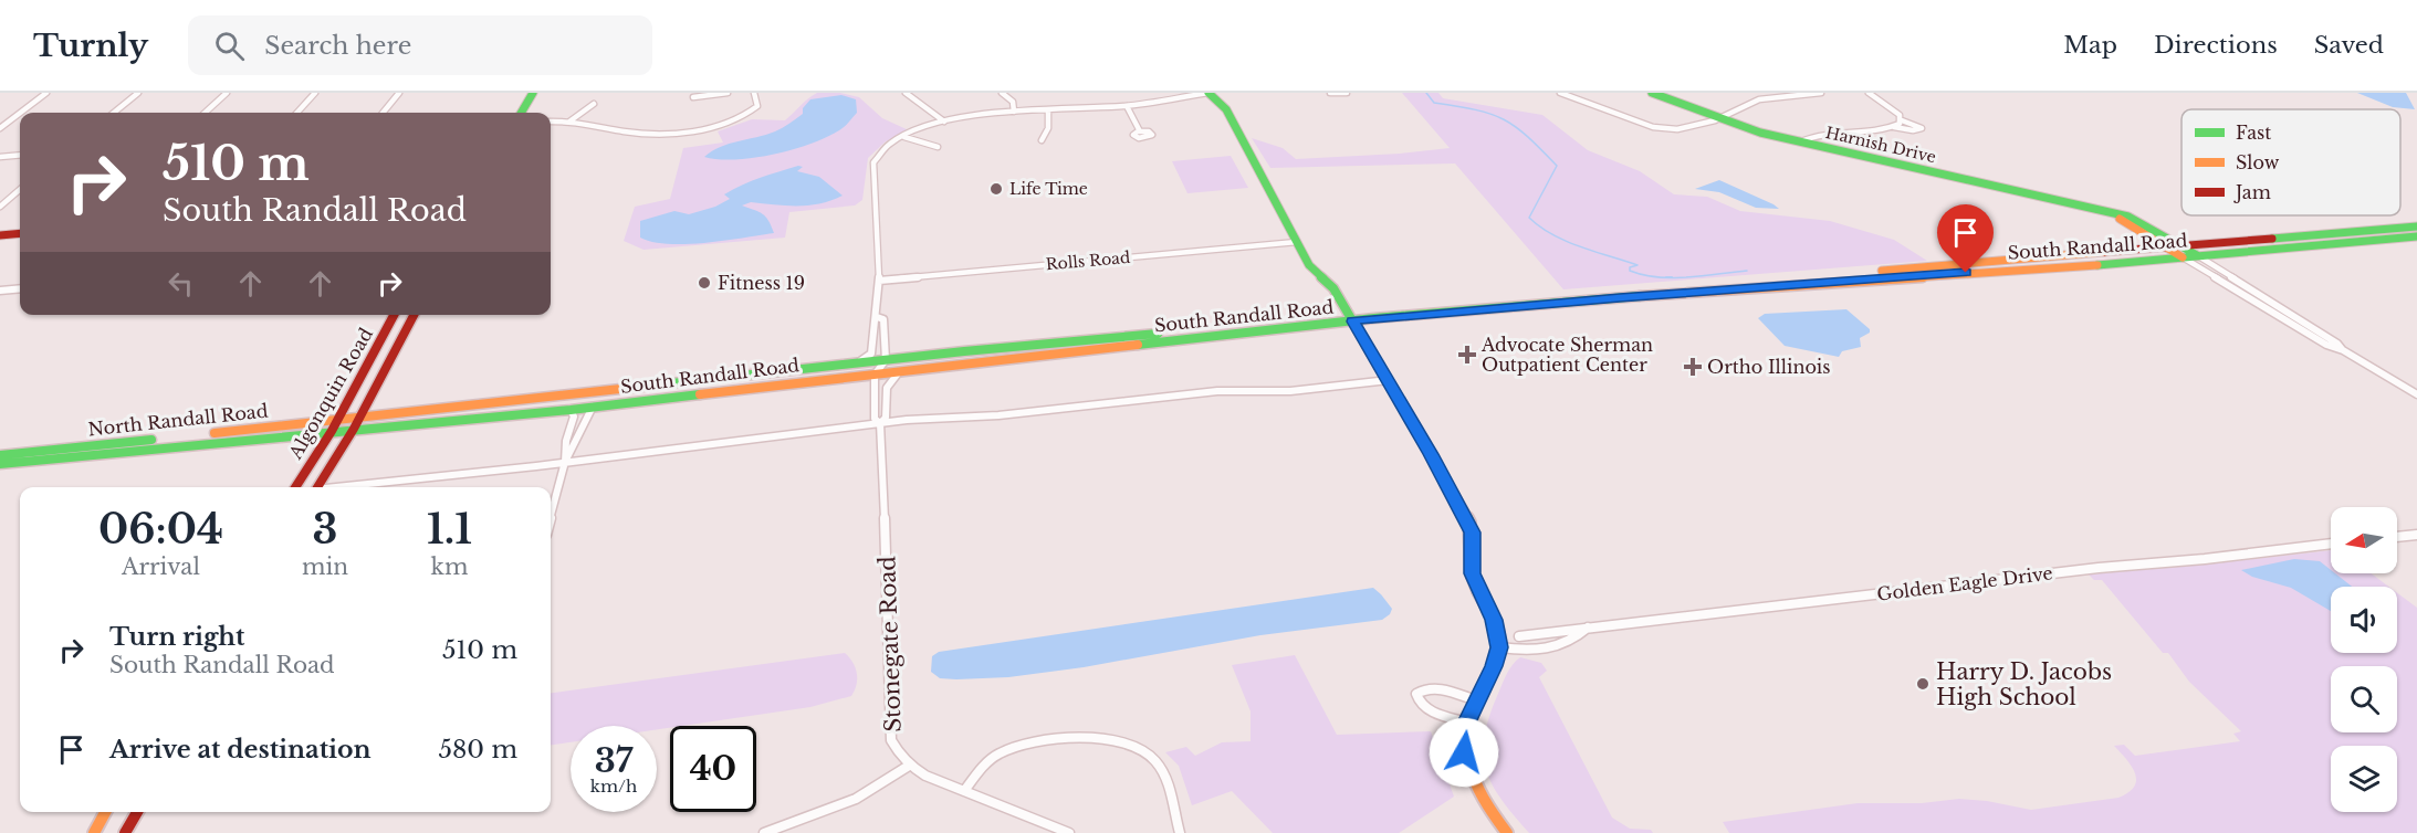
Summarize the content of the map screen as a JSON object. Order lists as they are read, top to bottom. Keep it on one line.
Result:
{"streets":{"main road":["Harnish Drive","South Randall Road","Algonquin Road","North Randall Road"],"street":["Rolls Road","Golden Eagle Drive","Stonegate Road"]},"crossings":[["Harnish Drive","South Randall Road"],["South Randall Road","North Randall Road"],["South Randall Road","Stonegate Road"],["Algonquin Road","North Randall Road"]],"places":{"other":["Life Time","Fitness 19","Harry D. Jacobs High School"],"health":["Advocate Sherman Outpatient Center","Ortho Illinois"]},"legend":["Fast","Slow","Jam"],"north":"left","page":{"header":"Turnly","search":"Search here","nav":["Map","Directions","Saved"],"turn":["510 m","South Randall Road"],"eta":["06:04","Arrival","3","min","1.1","km"],"list":[{"name":"Turn right","note":"South Randall Road","value":"510 m"},{"name":"Arrive at destination","value":"580 m"}],"speed":"37 km/h","limit":"40"}}
